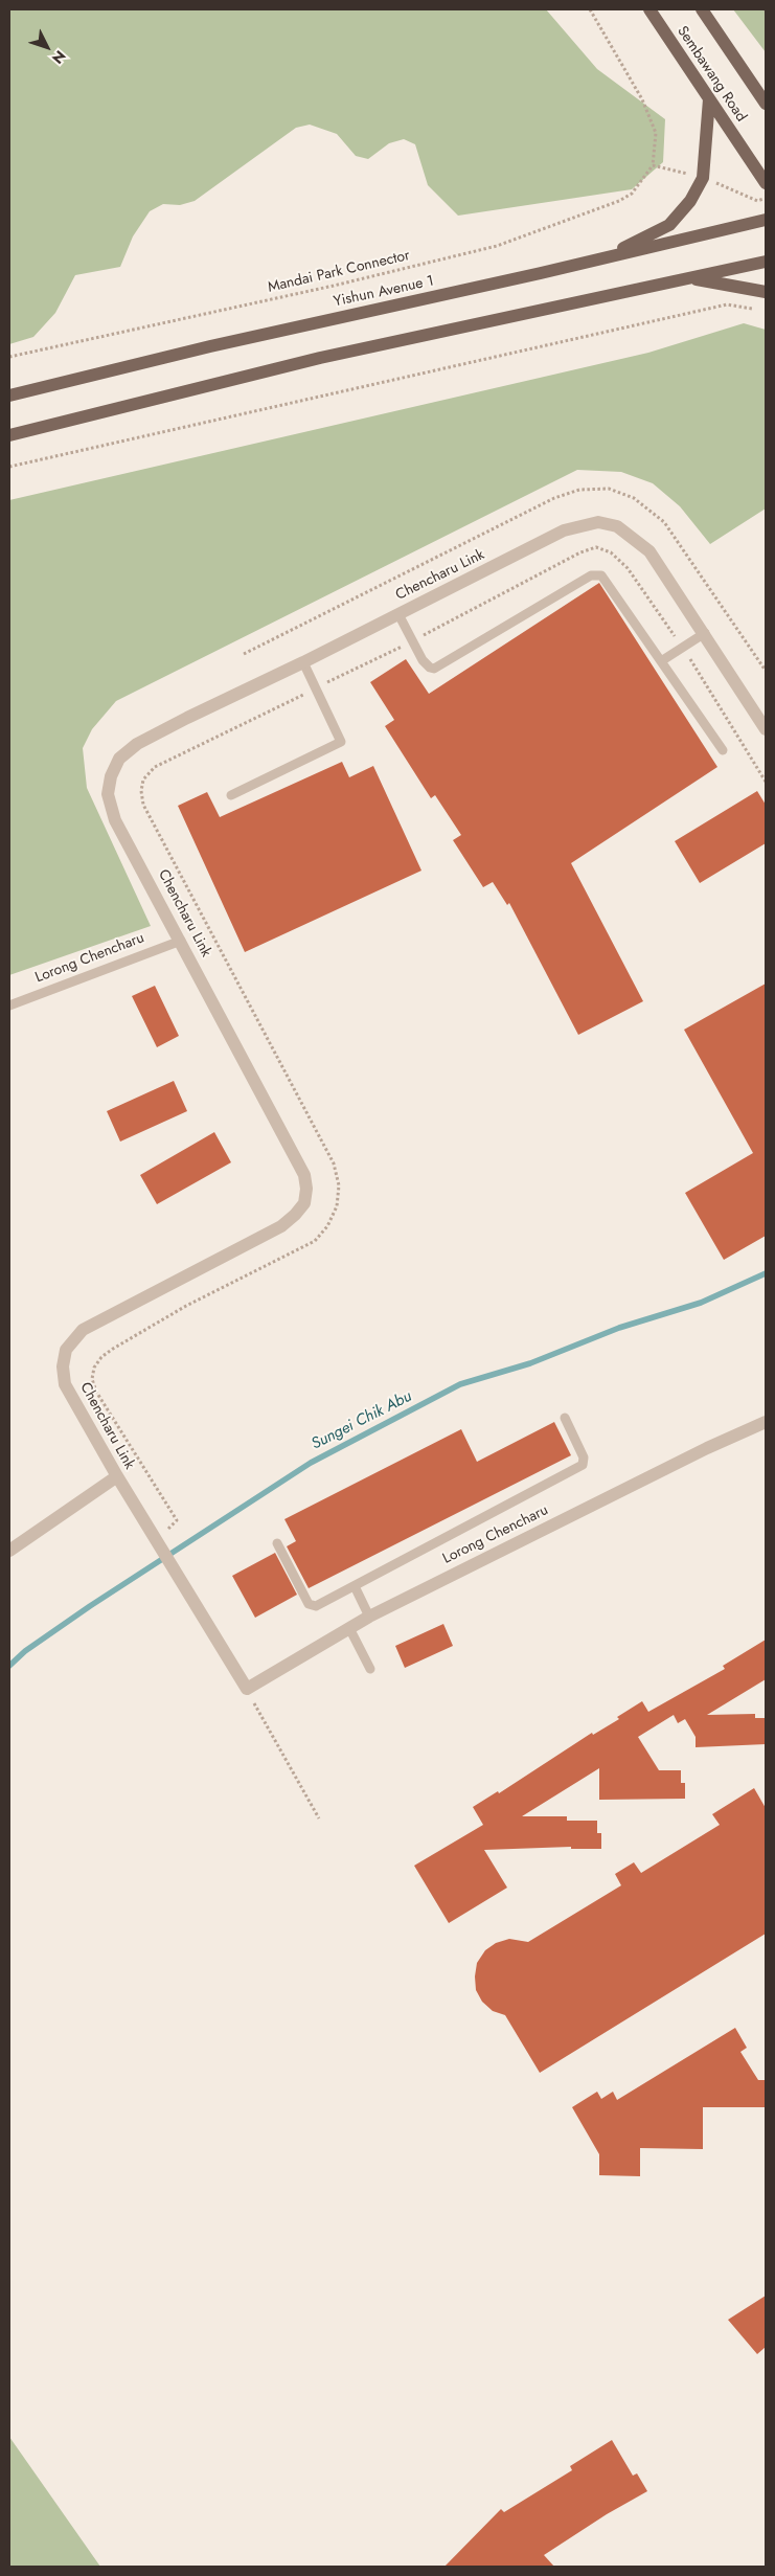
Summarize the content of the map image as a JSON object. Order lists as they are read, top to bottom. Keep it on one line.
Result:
{"streets":{"main road":["Sembawang Road","Yishun Avenue 1"],"street":["Chencharu Link","Lorong Chencharu"],"path":["Mandai Park Connector"]},"crossings":[["Chencharu Link","Lorong Chencharu"]],"water":["Sungei Chik Abu"],"north":"bottom right"}
